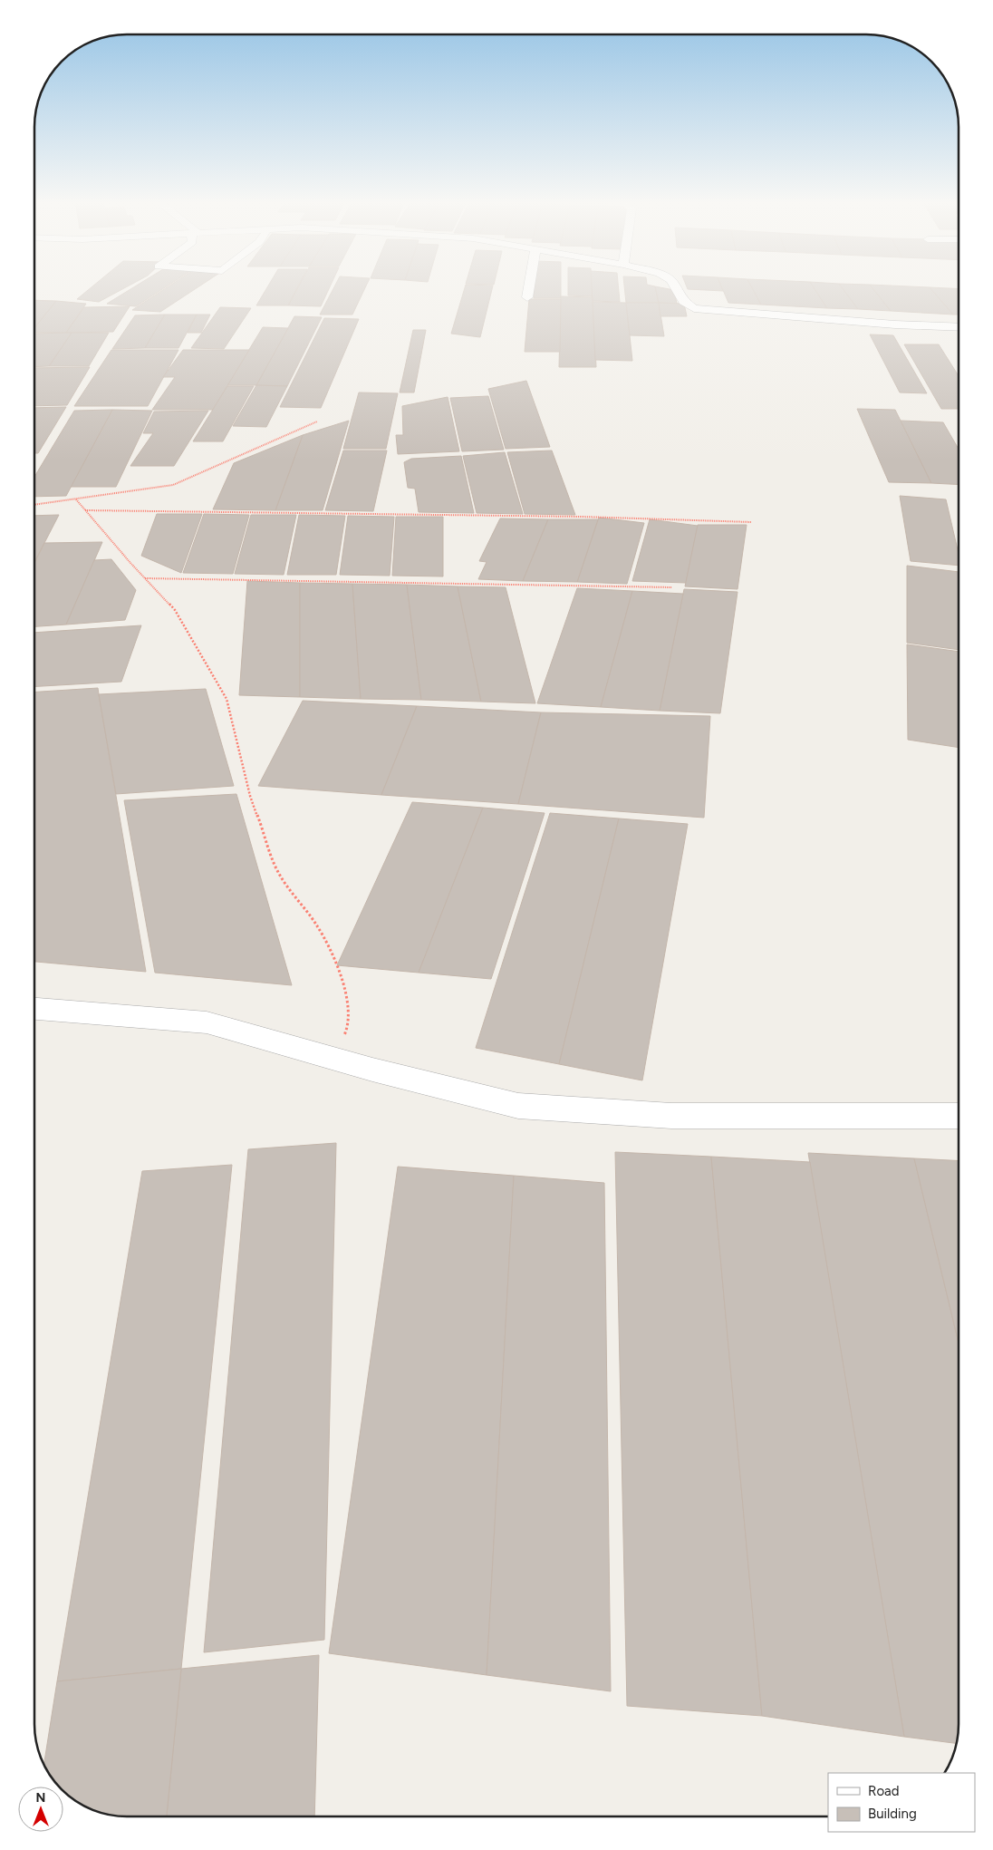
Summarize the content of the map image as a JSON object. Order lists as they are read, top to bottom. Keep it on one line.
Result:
{"legend":["Road","Building"],"north":"top"}
